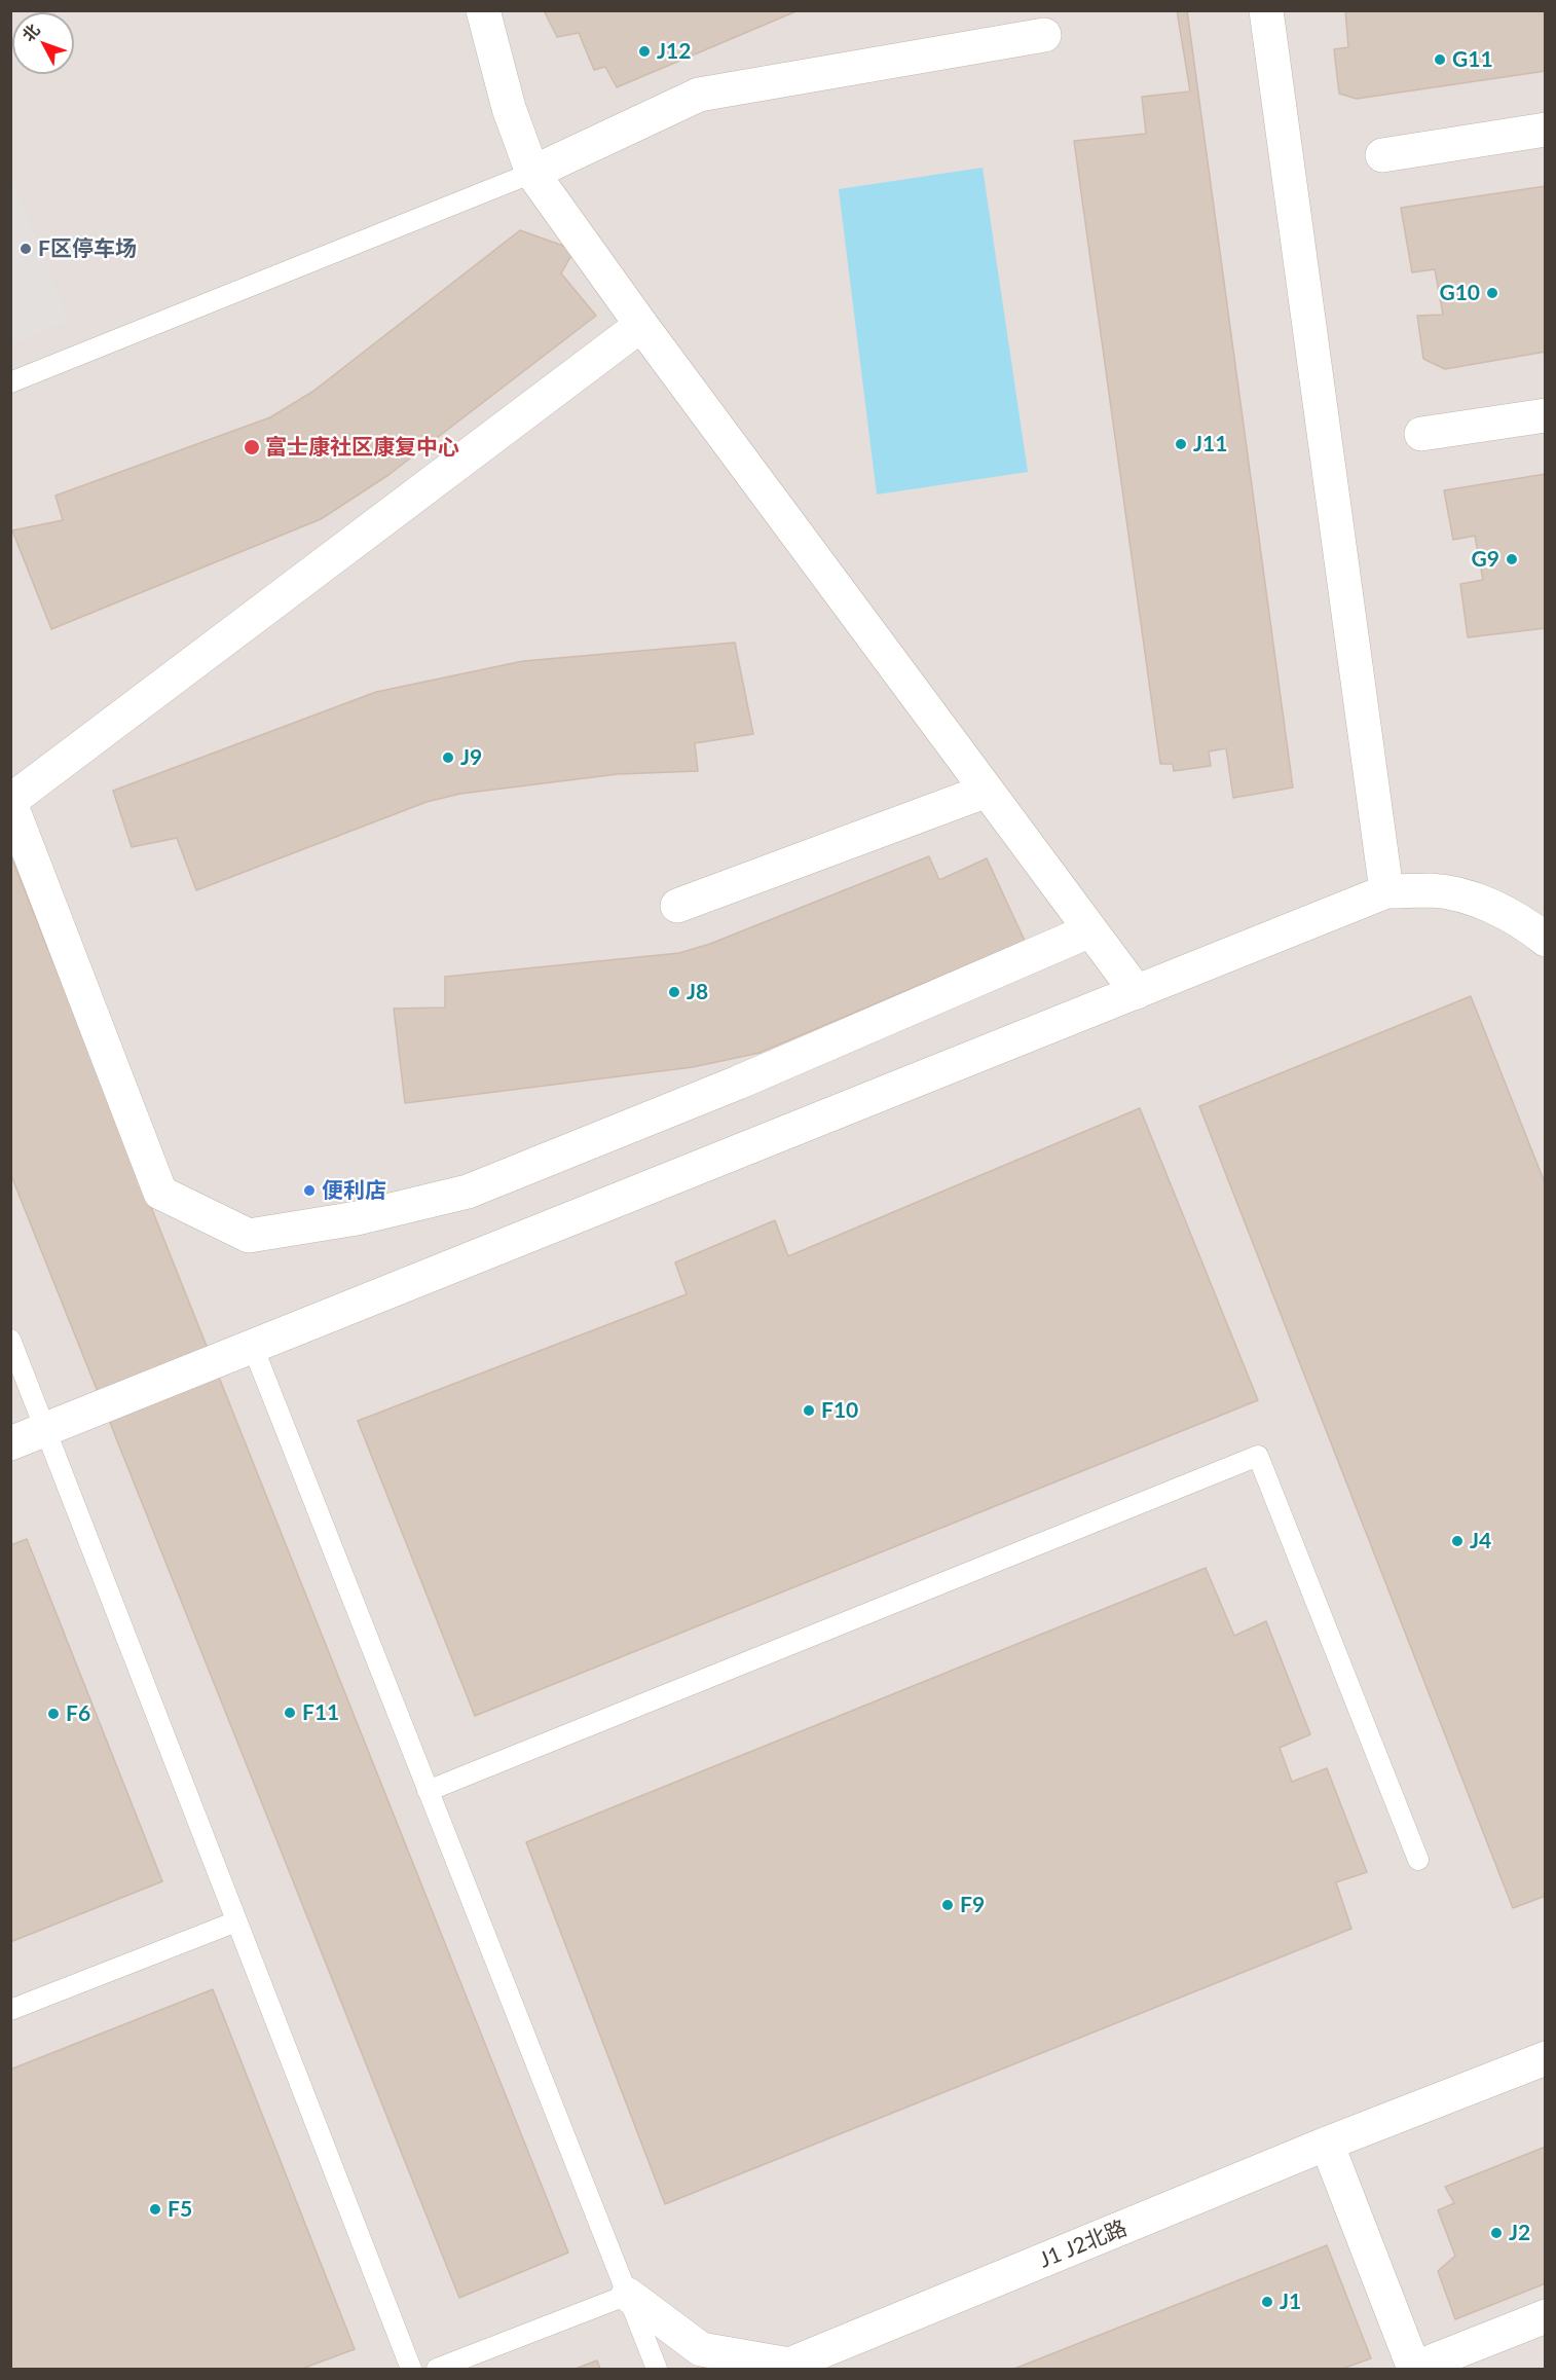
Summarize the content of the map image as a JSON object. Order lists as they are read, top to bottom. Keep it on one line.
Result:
{"streets":{"street":["J1 J2北路"]},"places":["J12","G11","F区停车场","G10","J11","富士康社区康复中心","G9","J9","J8","便利店","F10","J4","F11","F6","F9","F5","J2","J1"],"north":"top left"}
